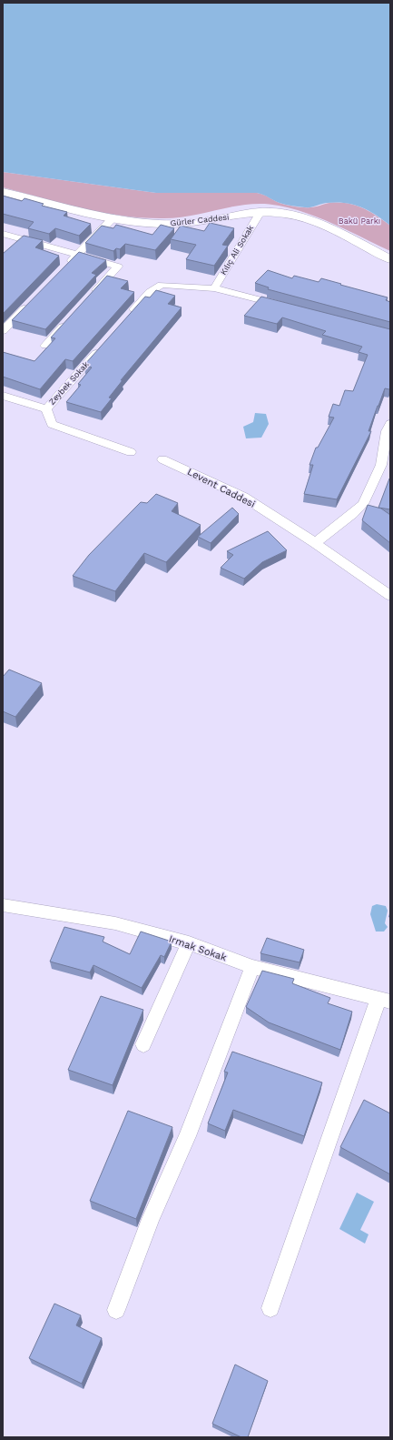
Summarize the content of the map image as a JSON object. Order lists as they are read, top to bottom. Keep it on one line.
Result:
{"streets":{"street":["Gürler Caddesi","Kılıç Ali Sokak","Zeybek Sokak","Levent Caddesi","Irmak Sokak"]},"crossings":[["Gürler Caddesi","Kılıç Ali Sokak"]],"parks":["Bakü Parkı"]}
